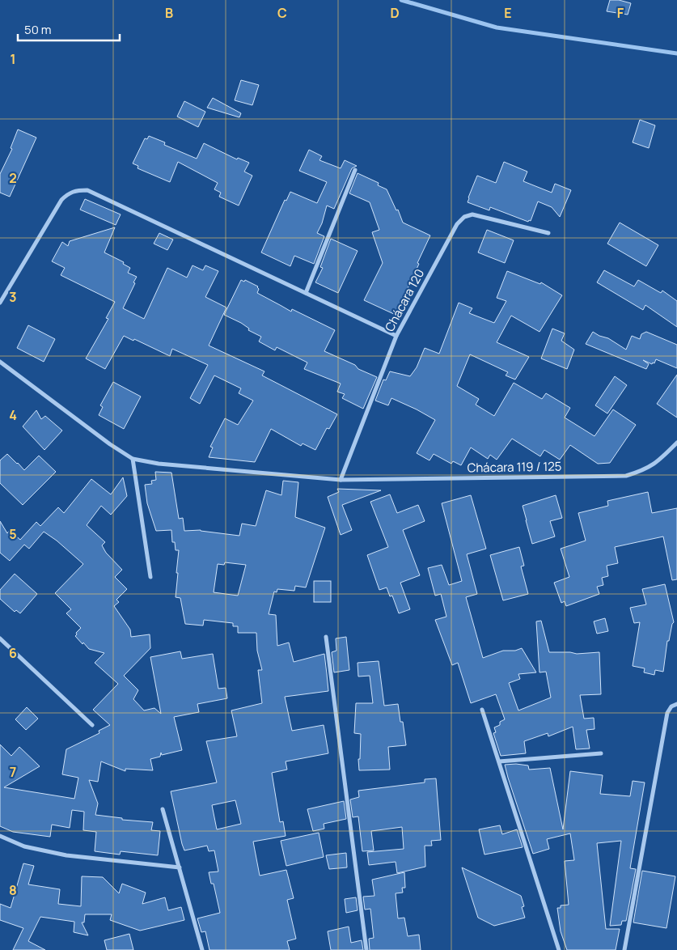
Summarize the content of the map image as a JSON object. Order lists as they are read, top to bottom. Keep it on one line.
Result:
{"streets":{"street":["Chácara 120","Chácara 119 / 125"]},"crossings":[["Chácara 120","Chácara 119 / 125"]],"scale_bar":"50 m","grid":{"columns":["B","C","D","E","F"],"rows":["1","2","3","4","5","6","7","8"]}}
